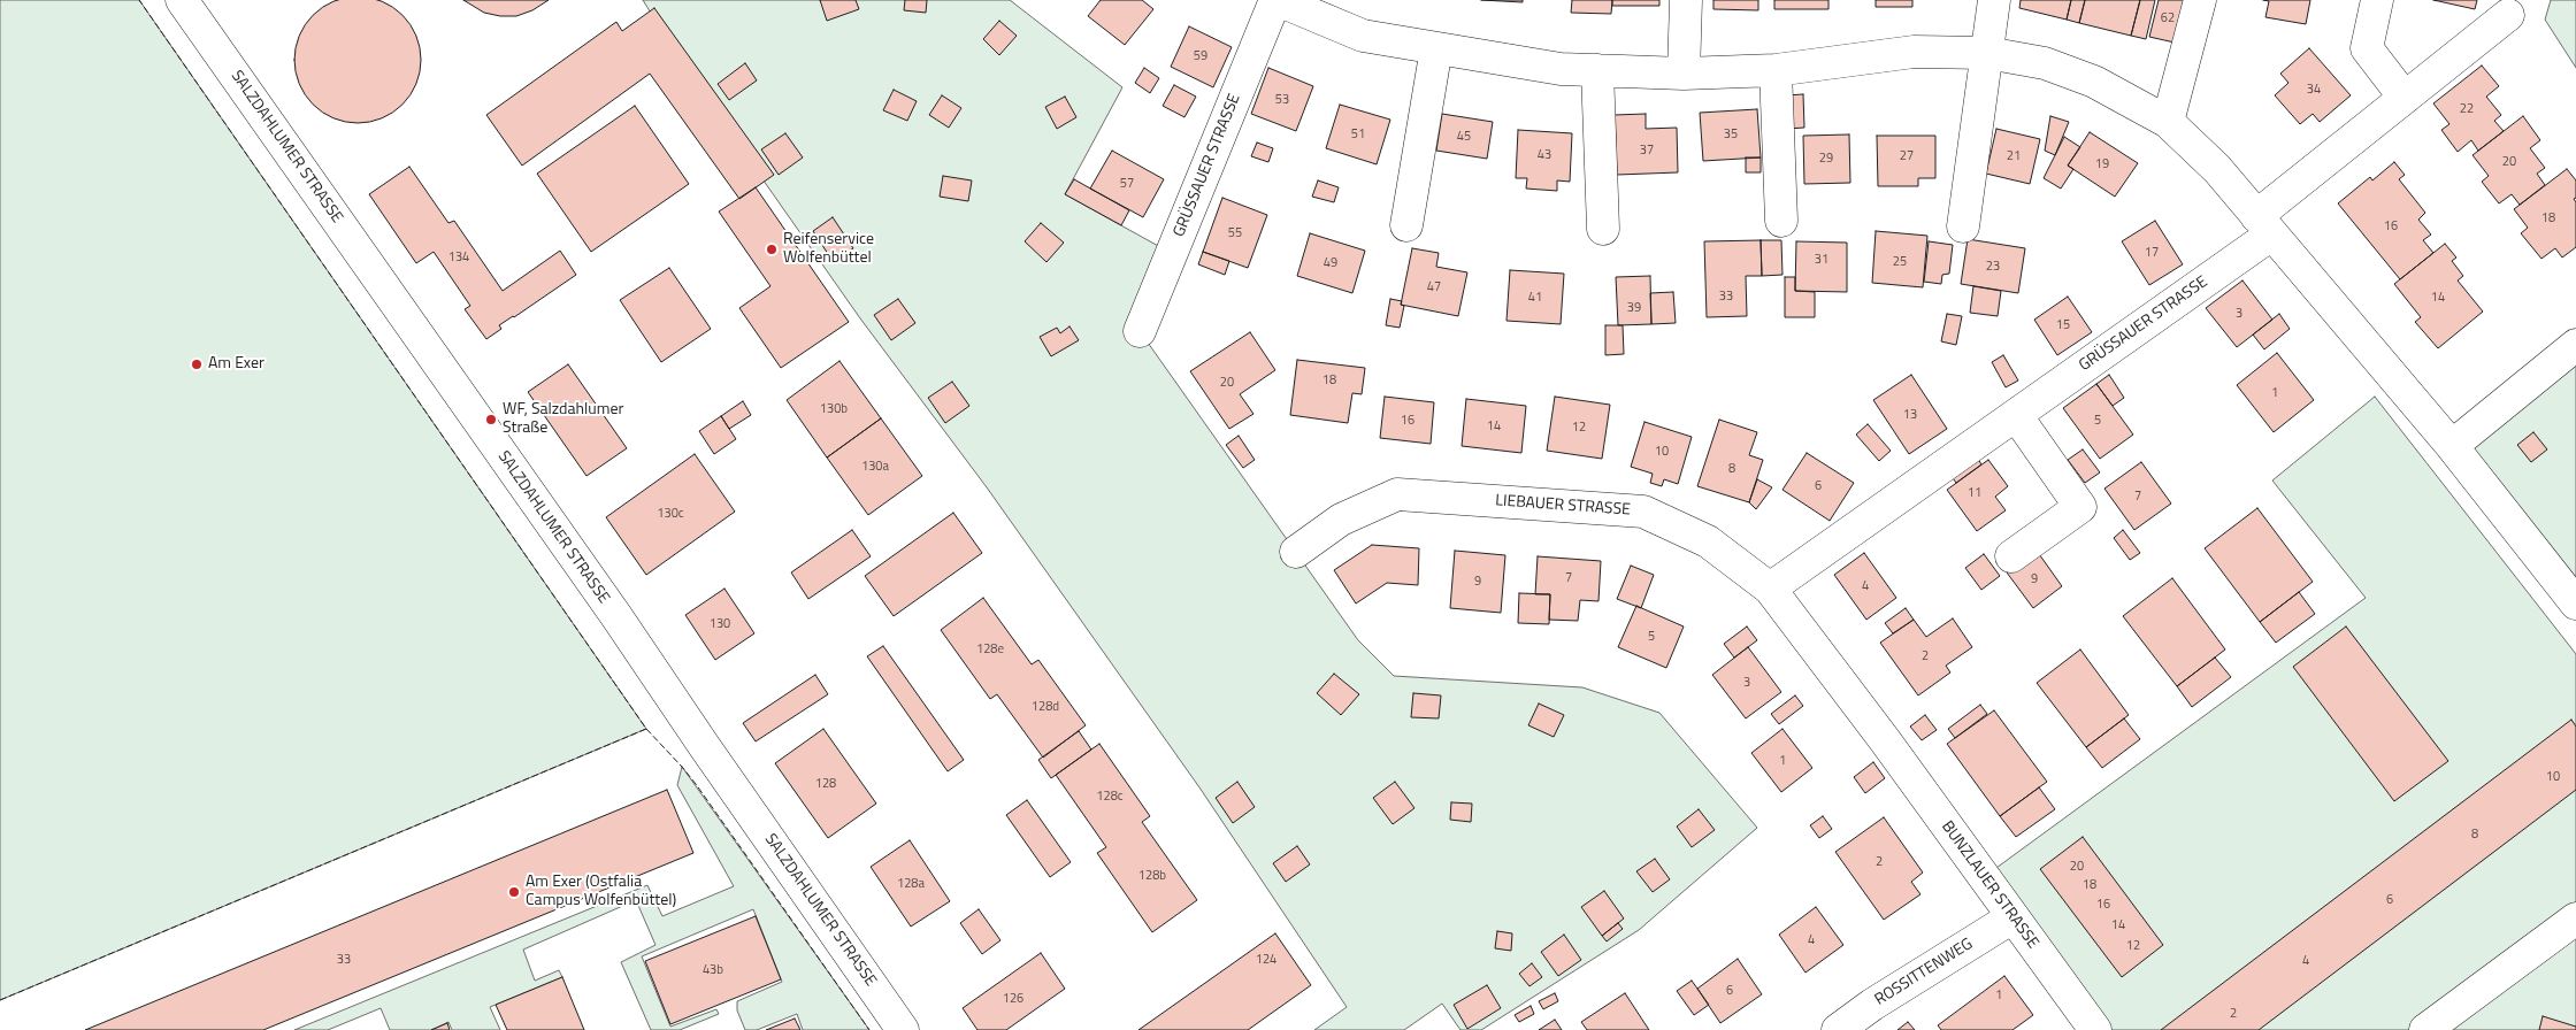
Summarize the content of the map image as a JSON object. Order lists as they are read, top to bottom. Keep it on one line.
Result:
{"streets":{"street":["SALZDAHLUMER STRASSE","GRÜSSAUER STRASSE","LIEBAUER STRASSE","BUNZLAUER STRASSE","ROSSITTENWEG"]},"crossings":[["GRÜSSAUER STRASSE","LIEBAUER STRASSE"],["LIEBAUER STRASSE","BUNZLAUER STRASSE"],["BUNZLAUER STRASSE","ROSSITTENWEG"]],"places":["Reifenservice Wolfenbüttel","Am Exer","WF, Salzdahlumer Straße","Am Exer (Ostfalia Campus Wolfenbüttel)"],"house_numbers":["62","59","34","53","22","51","35","45","37","43","27","21","29","20","19","57","18","16","55","17","134","31","25","49","23","47","33","41","14","39","3","15","18","20","1","130b","13","16","5","14","12","10","130a","8","6","11","7","130c","7","9","9","4","130","5","128e","2","3","128d","1","10","128","128c","8","2","20","128b","128a","18","6","16","14","4","12","33","124","4","43b","6","1","126","2"]}
